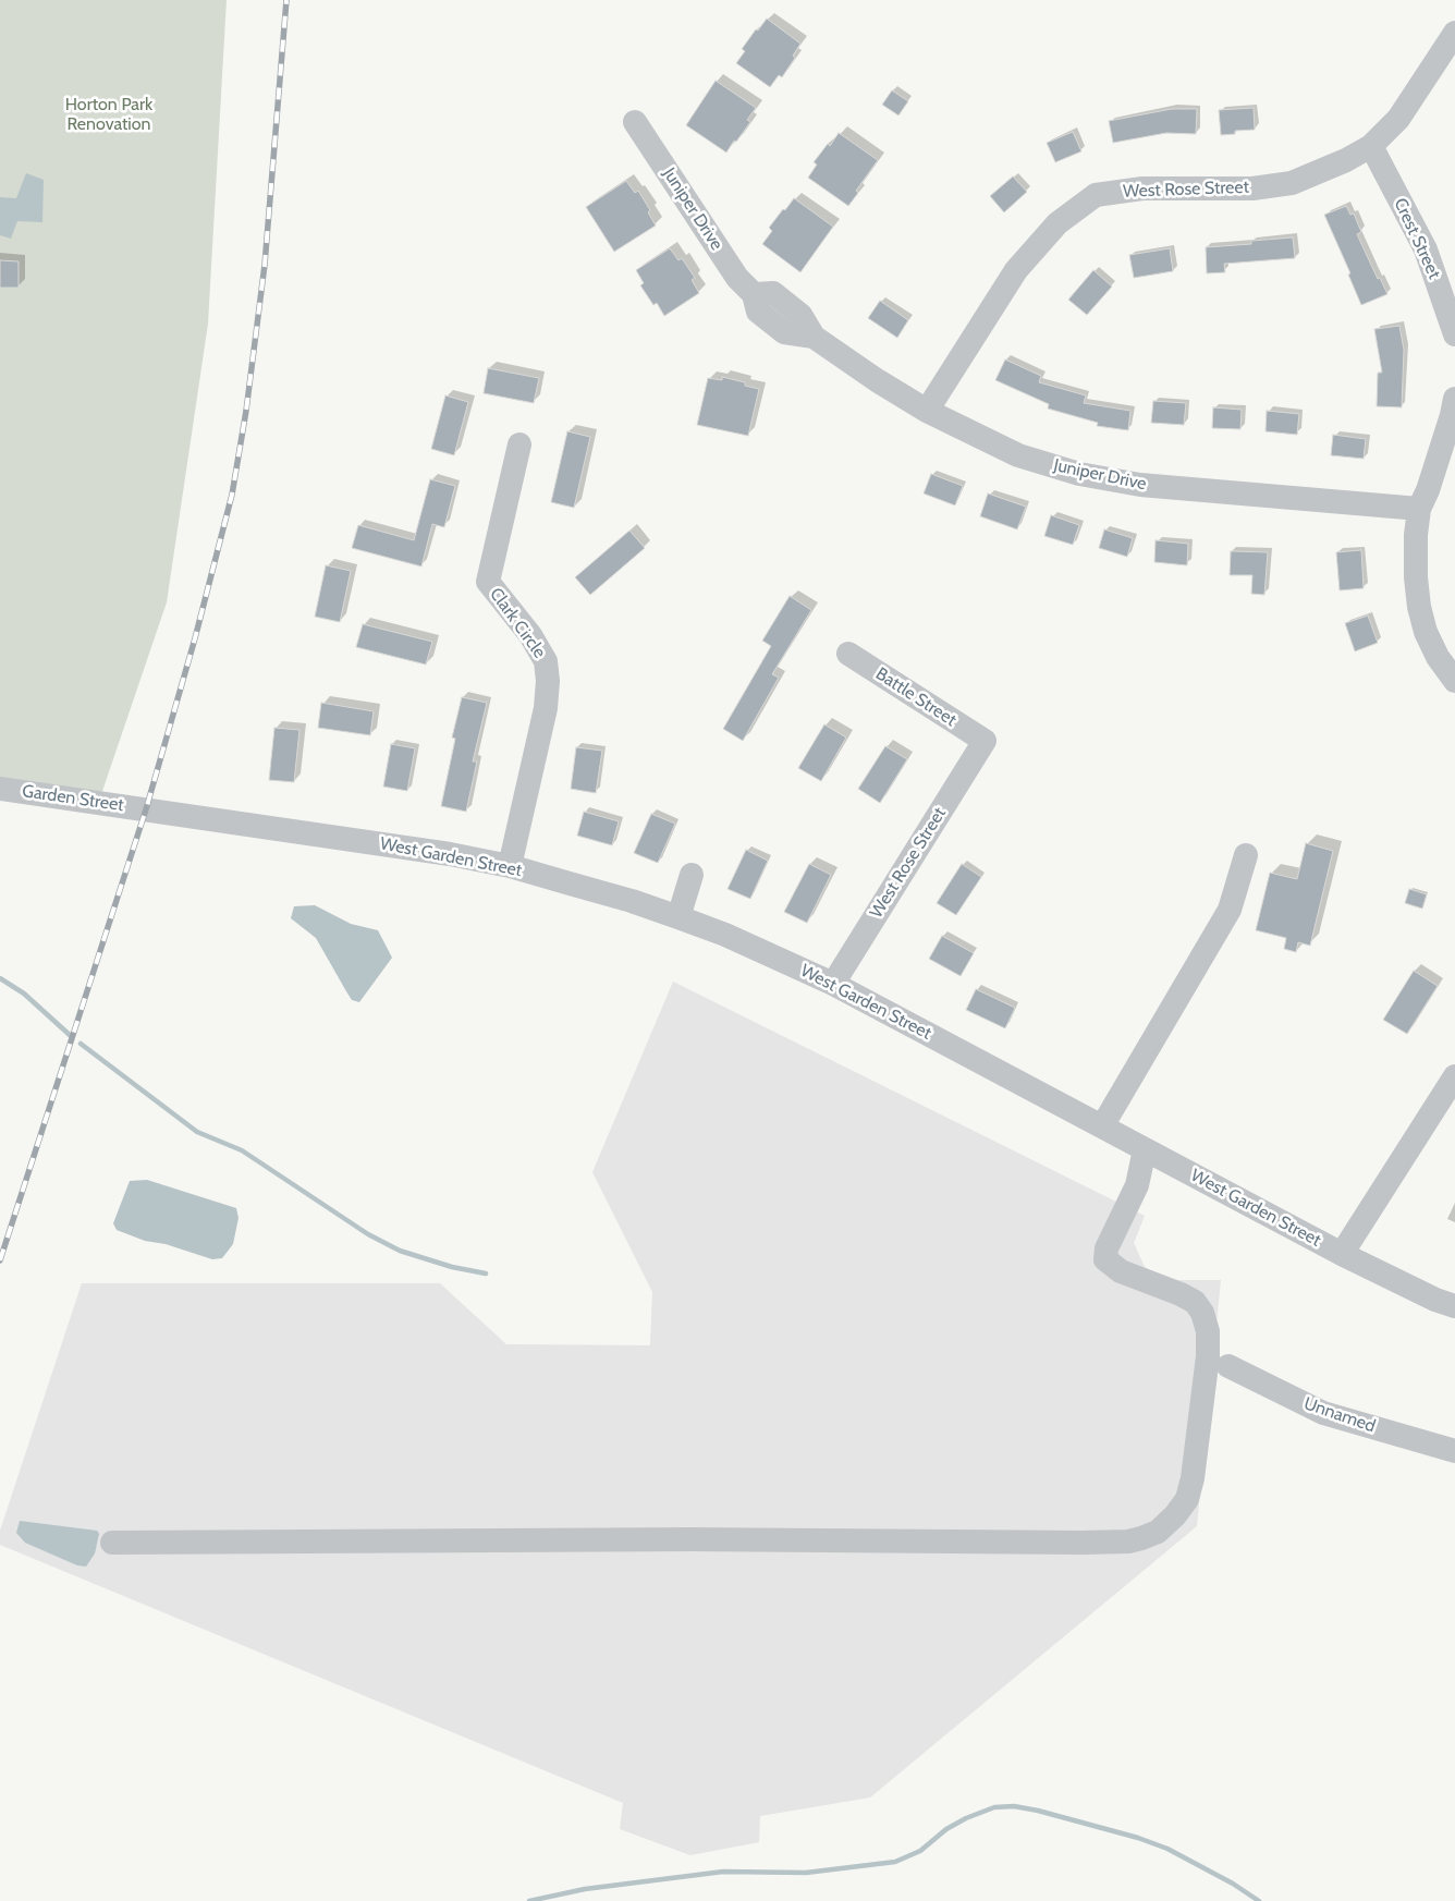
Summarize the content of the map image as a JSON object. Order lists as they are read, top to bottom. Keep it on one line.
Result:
{"streets":{"street":["West Rose Street","Juniper Drive","Crest Street","Clark Circle","Battle Street","Garden Street","West Garden Street","Unnamed"]},"crossings":[["West Rose Street","Juniper Drive"],["West Rose Street","Crest Street"],["West Rose Street","Battle Street"],["West Rose Street","West Garden Street"],["Clark Circle","West Garden Street"],["Garden Street","West Garden Street"]],"parks":["Horton Park Renovation"]}
